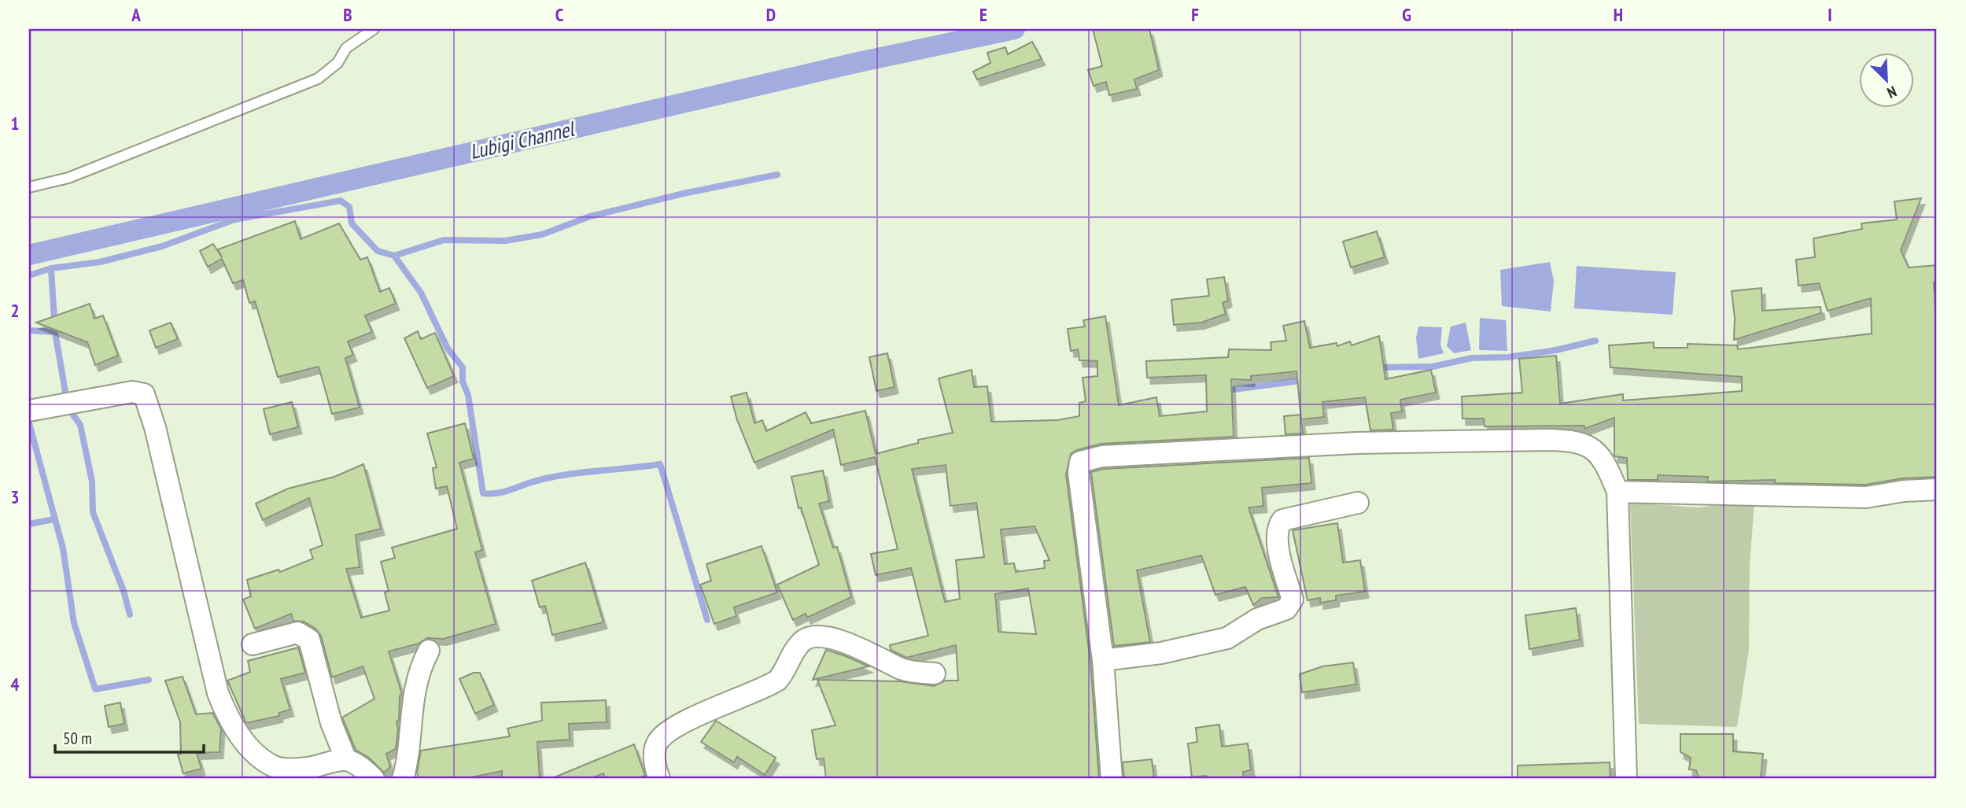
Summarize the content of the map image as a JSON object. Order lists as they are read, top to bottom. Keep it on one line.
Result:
{"water":["Lubigi Channel"],"scale_bar":"50 m","north":"bottom right","grid":{"columns":["A","B","C","D","E","F","G","H","I"],"rows":["1","2","3","4"]}}
